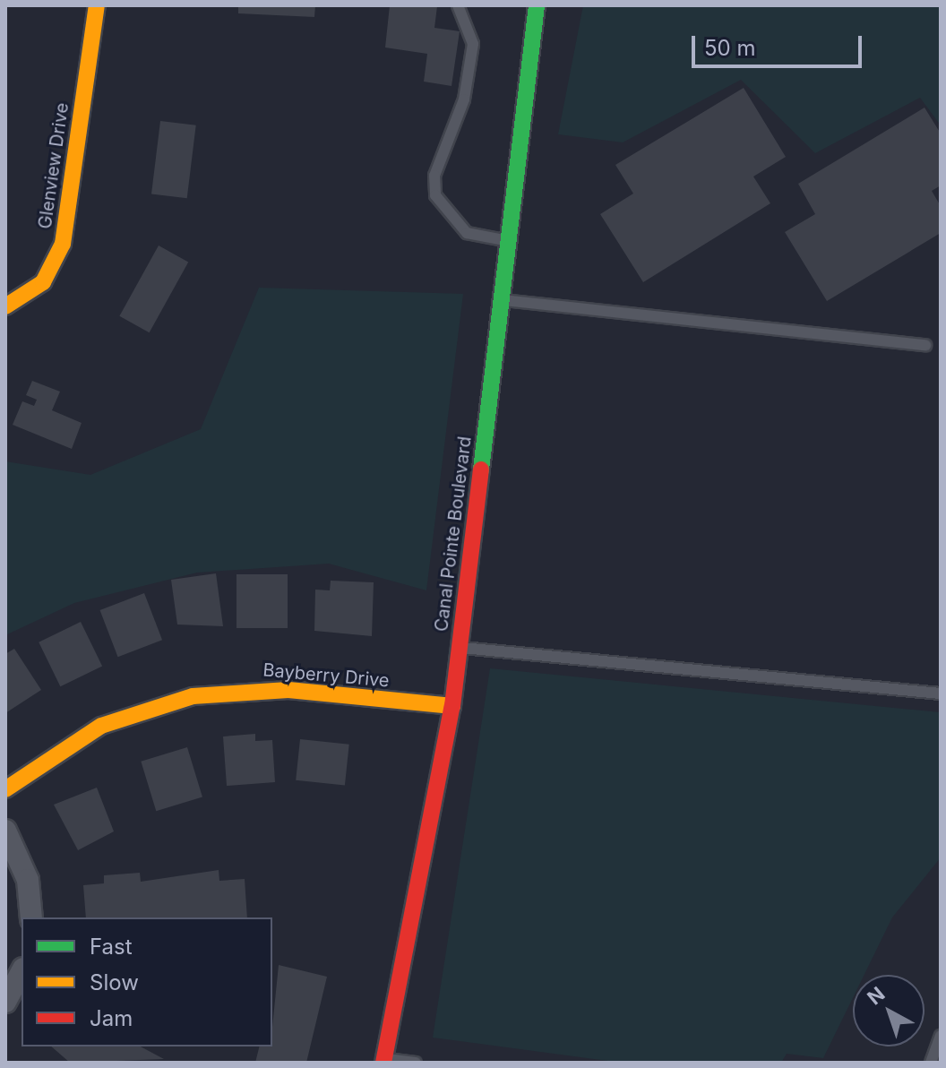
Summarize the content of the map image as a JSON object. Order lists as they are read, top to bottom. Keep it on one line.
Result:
{"streets":{"street":["Glenview Drive","Canal Pointe Boulevard","Bayberry Drive"]},"crossings":[["Canal Pointe Boulevard","Bayberry Drive"]],"legend":["Fast","Slow","Jam"],"scale_bar":"50 m","north":"top left"}
